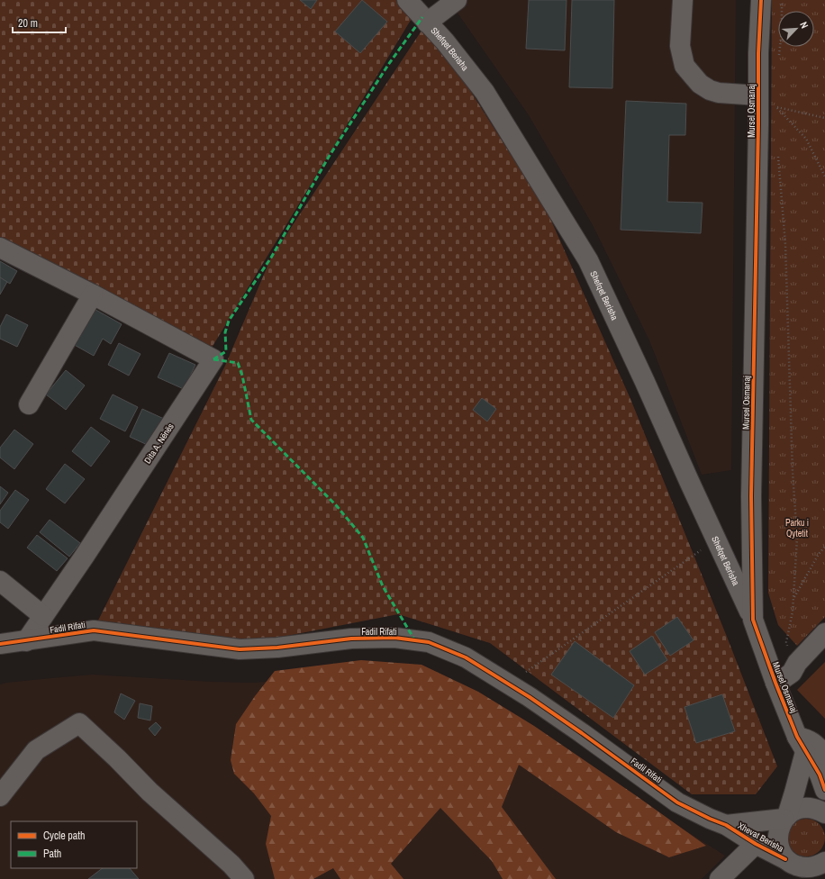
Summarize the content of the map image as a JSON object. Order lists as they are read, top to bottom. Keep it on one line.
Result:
{"streets":{"street":["Shefqet Berisha","Mursel Osmanaj","Dita A. Nënës","Fadil Rifati","Xhevat Berisha"]},"crossings":[["Shefqet Berisha","Mursel Osmanaj"],["Dita A. Nënës","Fadil Rifati"],["Fadil Rifati","Xhevat Berisha"]],"parks":["Parku i Qytetit"],"legend":["Cycle path","Path"],"scale_bar":"20 m","north":"top right"}
